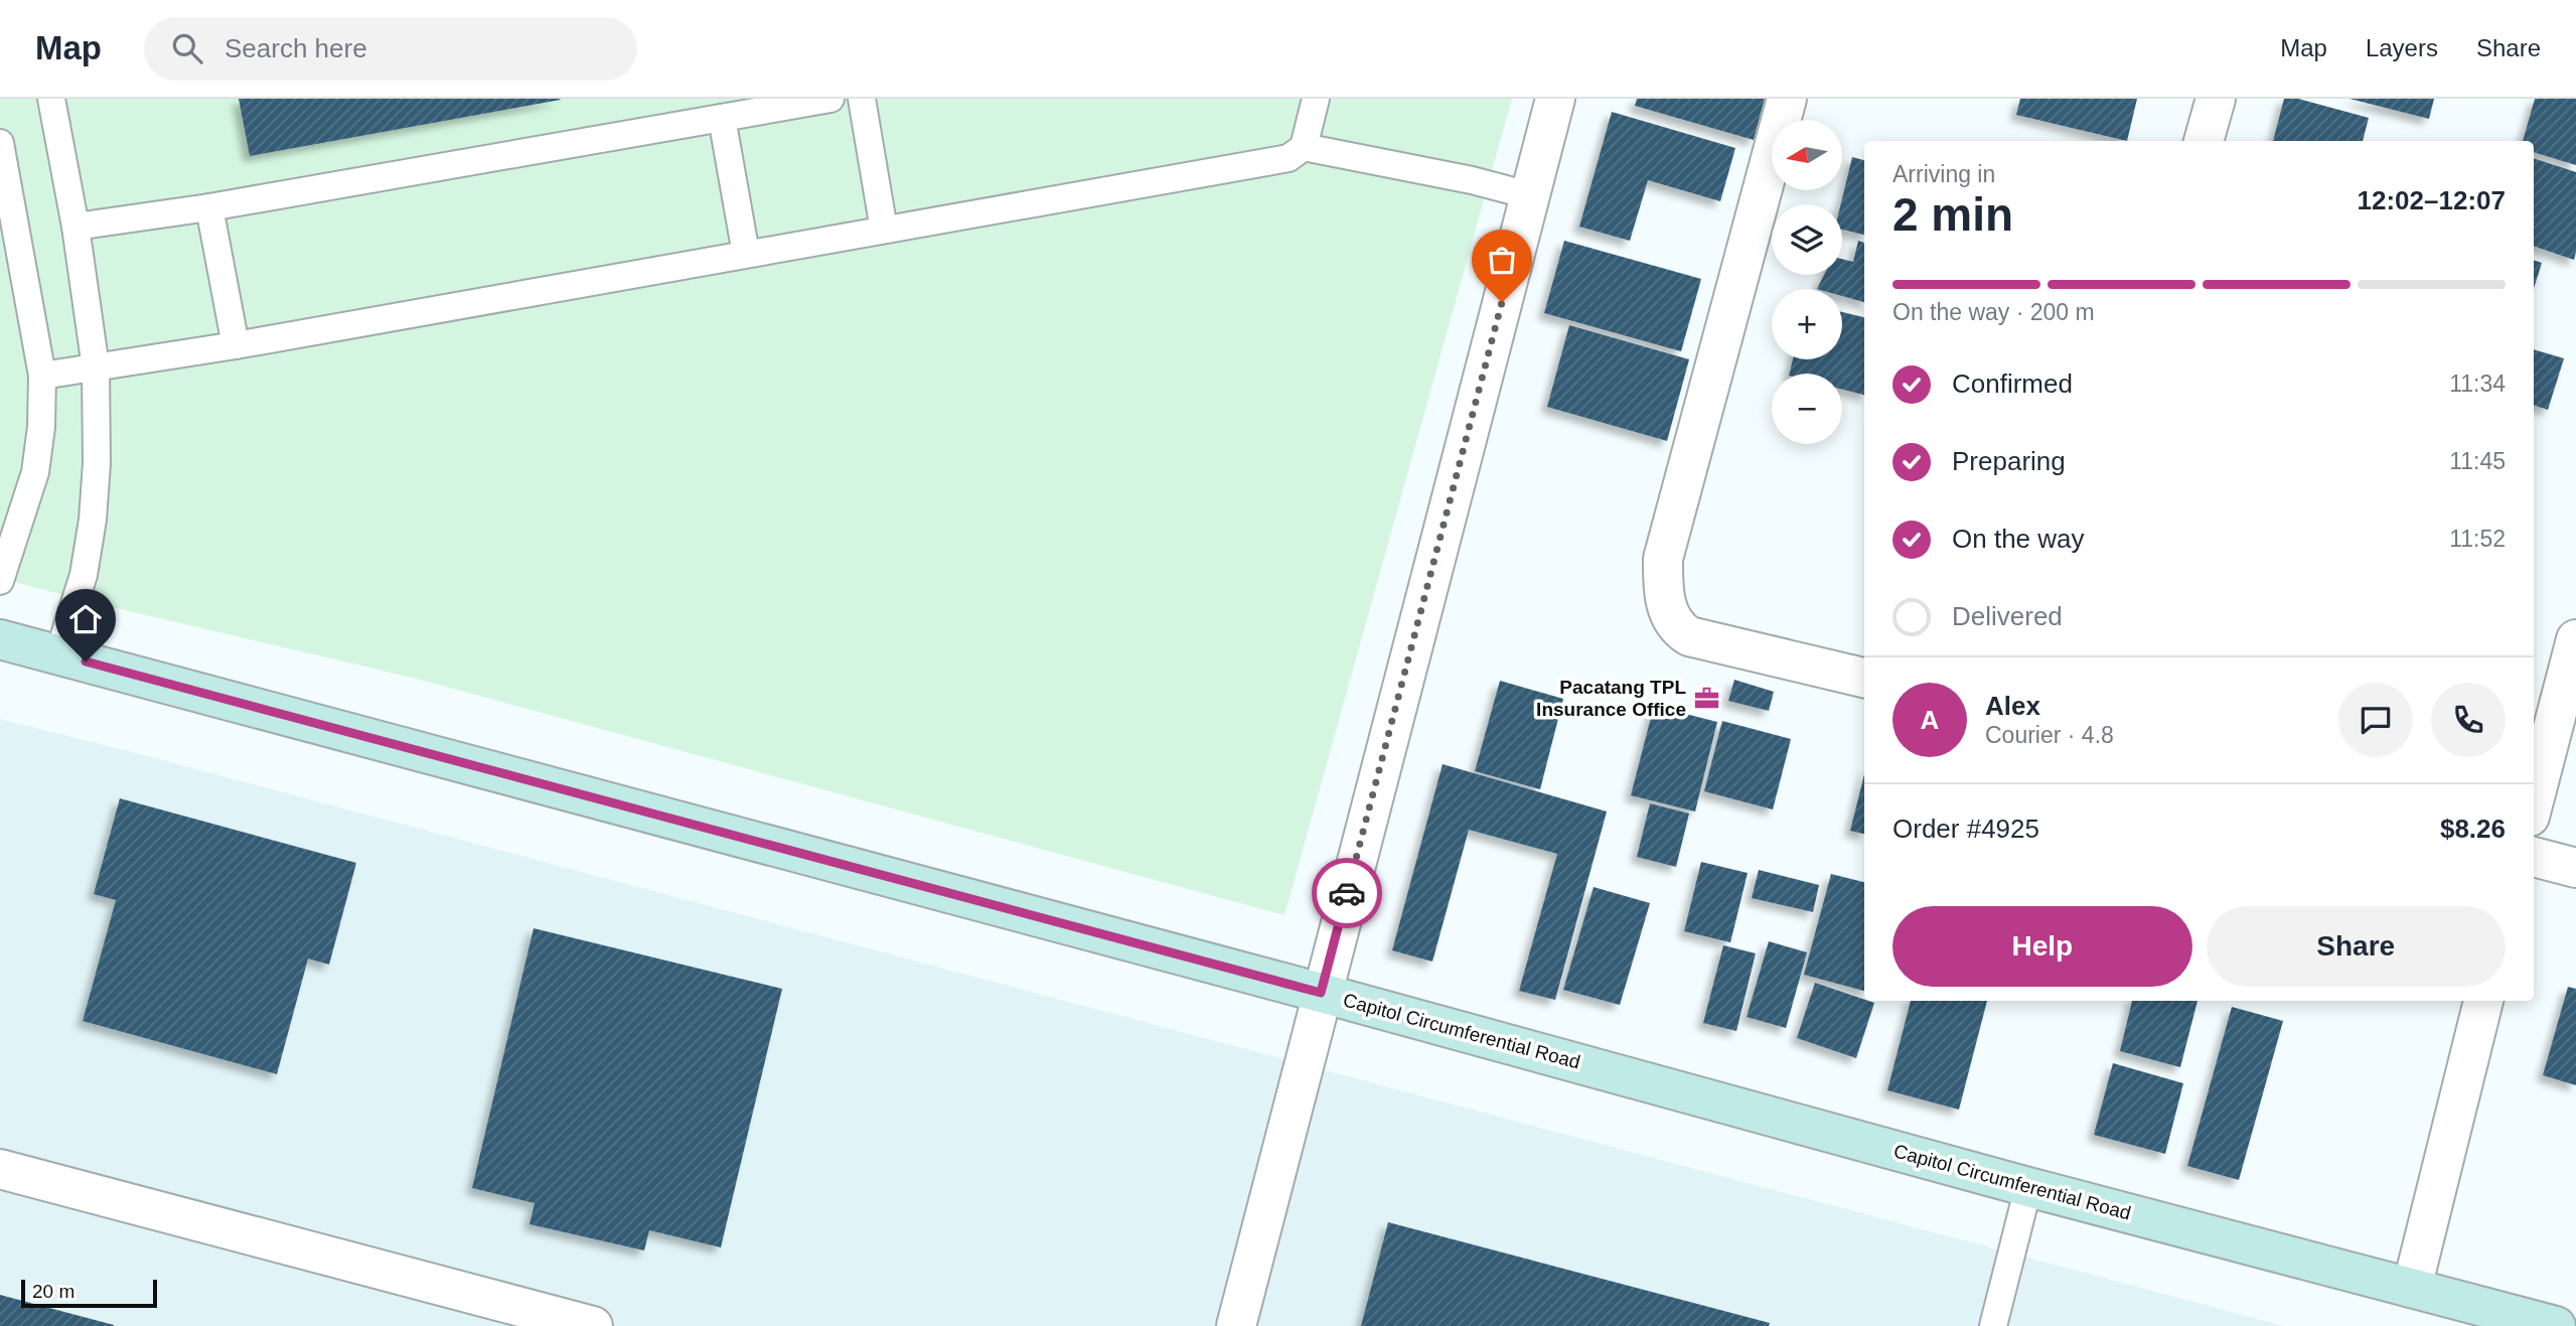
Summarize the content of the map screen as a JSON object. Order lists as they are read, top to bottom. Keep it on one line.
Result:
{"streets":{"main road":["Capitol Circumferential Road"]},"places":{"office":["Pacatang TPL Insurance Office"]},"scale_bar":"20 m","north":"left","page":{"header":"Map","search":"Search here","nav":["Map","Layers","Share"],"map_buttons":["+","−"],"heading":["2 min","Arriving in","12:02–12:07"],"panel":["Alex","Courier · 4.8","Order #4925","$8.26"],"bar":"On the way · 200 m","list":[["Confirmed","11:34"],["Preparing","11:45"],["On the way","11:52"],"Delivered"],"round":"A","buttons":["Help","Share"],"scale":"20 m"}}
